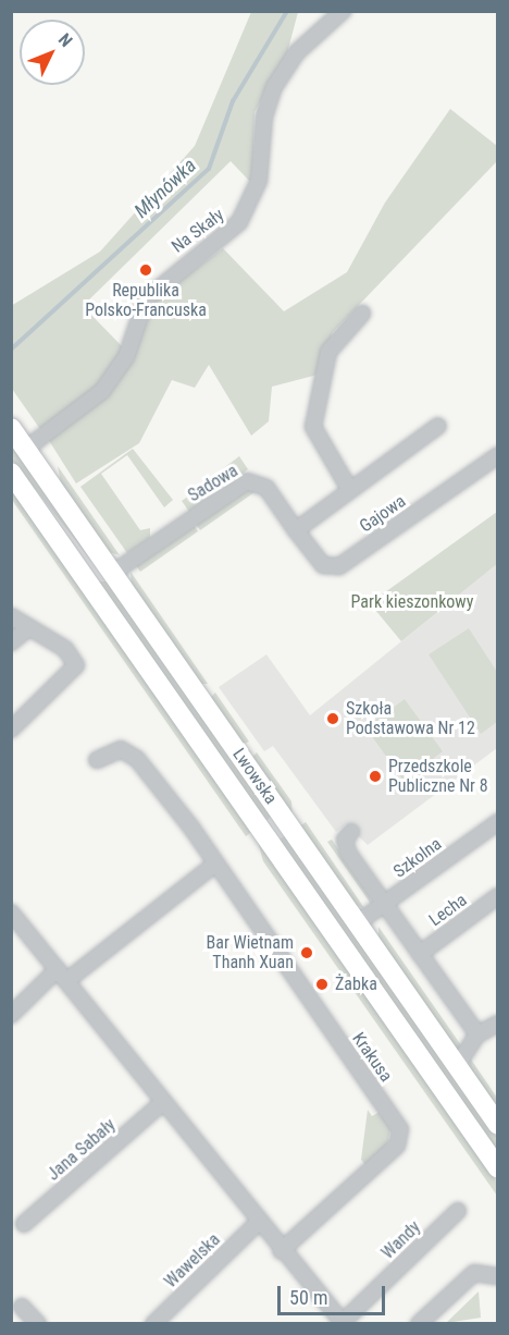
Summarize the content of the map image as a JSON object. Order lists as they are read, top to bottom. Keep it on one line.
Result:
{"streets":{"main road":["Lwowska"],"street":["Na Skały","Sadowa","Gajowa","Szkolna","Lecha","Krakusa","Jana Sabały","Wandy","Wawelska"]},"crossings":[["Na Skały","Lwowska"],["Sadowa","Gajowa"],["Sadowa","Lwowska"],["Lwowska","Szkolna"]],"water":["Młynówka"],"parks":["Park kieszonkowy"],"places":["Republika Polsko-Francuska","Szkoła Podstawowa Nr 12","Przedszkole Publiczne Nr 8","Bar Wietnam Thanh Xuan","Żabka"],"scale_bar":"50 m","north":"top right"}
